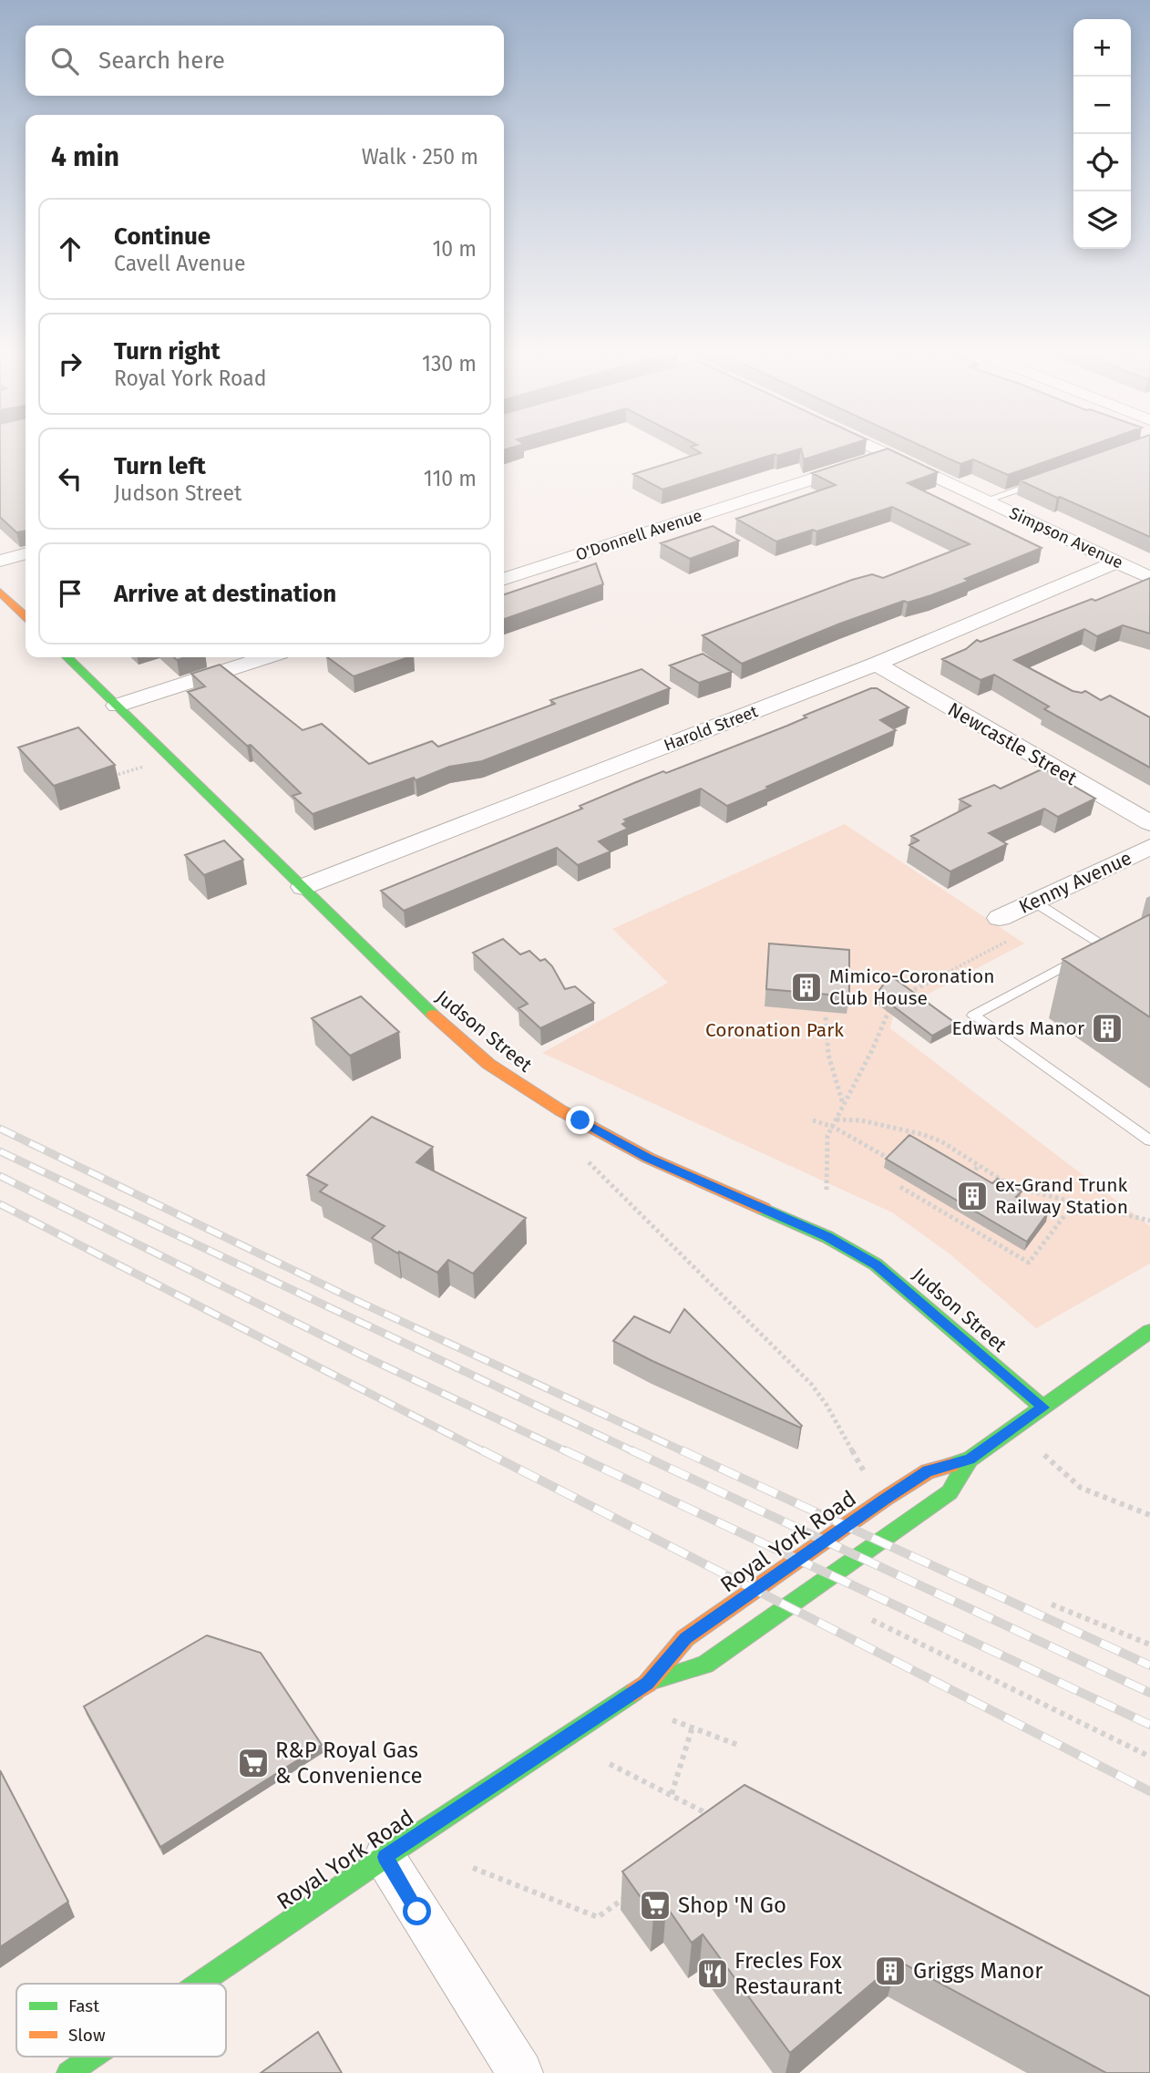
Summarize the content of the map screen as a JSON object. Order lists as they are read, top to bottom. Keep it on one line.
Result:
{"streets":{"street":["O'Donnell Avenue","Simpson Avenue","Harold Street","Newcastle Street","Kenny Avenue","Judson Street","Royal York Road"]},"crossings":[["O'Donnell Avenue","Simpson Avenue"],["Simpson Avenue","Harold Street"],["Harold Street","Newcastle Street"],["Harold Street","Judson Street"],["Judson Street","Royal York Road"]],"parks":["Coronation Park"],"places":{"building":["Mimico-Coronation Club House","Edwards Manor","ex-Grand Trunk Railway Station","Griggs Manor"],"supermarket":["R&P Royal Gas & Convenience","Shop 'N Go"],"restaurant":["Frecles Fox Restaurant"]},"legend":["Fast","Slow"],"page":{"map_buttons":["+","−"],"search":"Search here","heading":["4 min","Walk · 250 m"],"list":[["Continue","Cavell Avenue","10 m"],["Turn right","Royal York Road","130 m"],["Turn left","Judson Street","110 m"],"Arrive at destination"]}}
